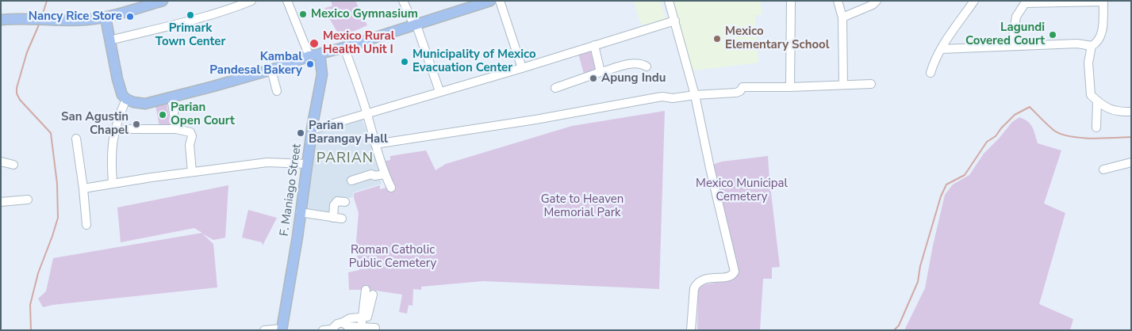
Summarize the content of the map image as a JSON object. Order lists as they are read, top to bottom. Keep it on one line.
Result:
{"streets":{"main road":["F. Maniago Street"]},"districts":["PARIAN"],"parks":["Mexico Municipal Cemetery","Gate to Heaven Memorial Park","Roman Catholic Public Cemetery"],"places":["Mexico Gymnasium","Primark Town Center","Nancy Rice Store","Lagundi Covered Court","Mexico Elementary School","Mexico Rural Health Unit I","Municipality of Mexico Evacuation Center","Kambal Pandesal Bakery","Apung Indu","Parian Open Court","San Agustin Chapel","Parian Barangay Hall"]}
